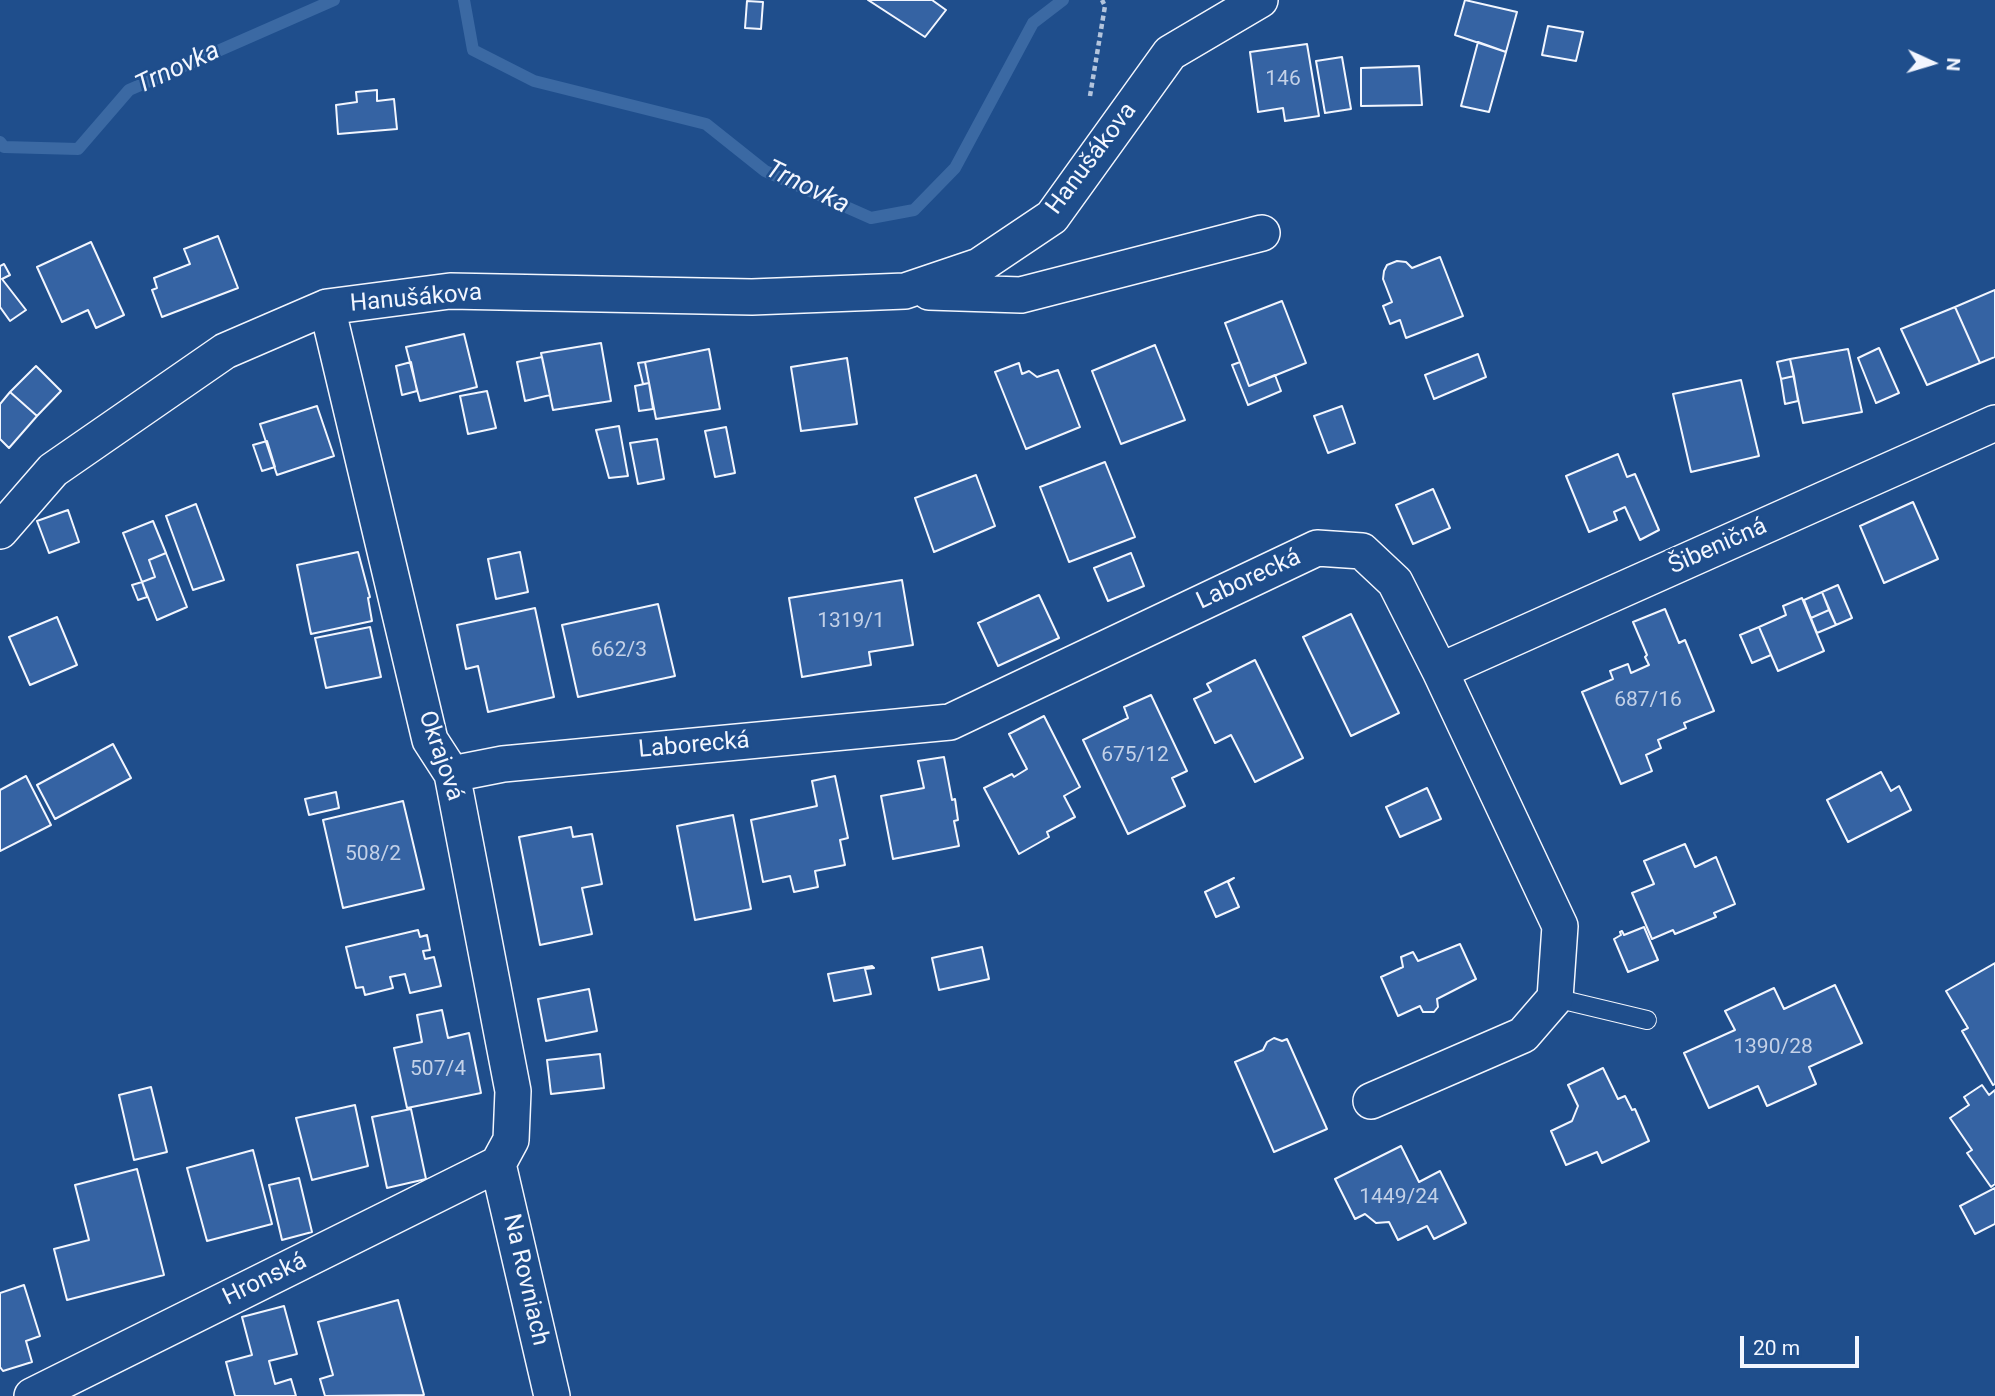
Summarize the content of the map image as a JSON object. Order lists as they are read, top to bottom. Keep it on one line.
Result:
{"streets":{"street":["Hanušákova","Šibeničná","Laborecká","Okrajová","Hronská","Na Rovniach"]},"crossings":[["Hanušákova","Okrajová"],["Šibeničná","Laborecká"],["Laborecká","Okrajová"],["Okrajová","Hronská"],["Okrajová","Na Rovniach"],["Hronská","Na Rovniach"]],"water":["Trnovka"],"house_numbers":["146","1319/1","662/3","687/16","675/12","508/2","1390/28","507/4","1449/24"],"scale_bar":"20 m","north":"right"}
